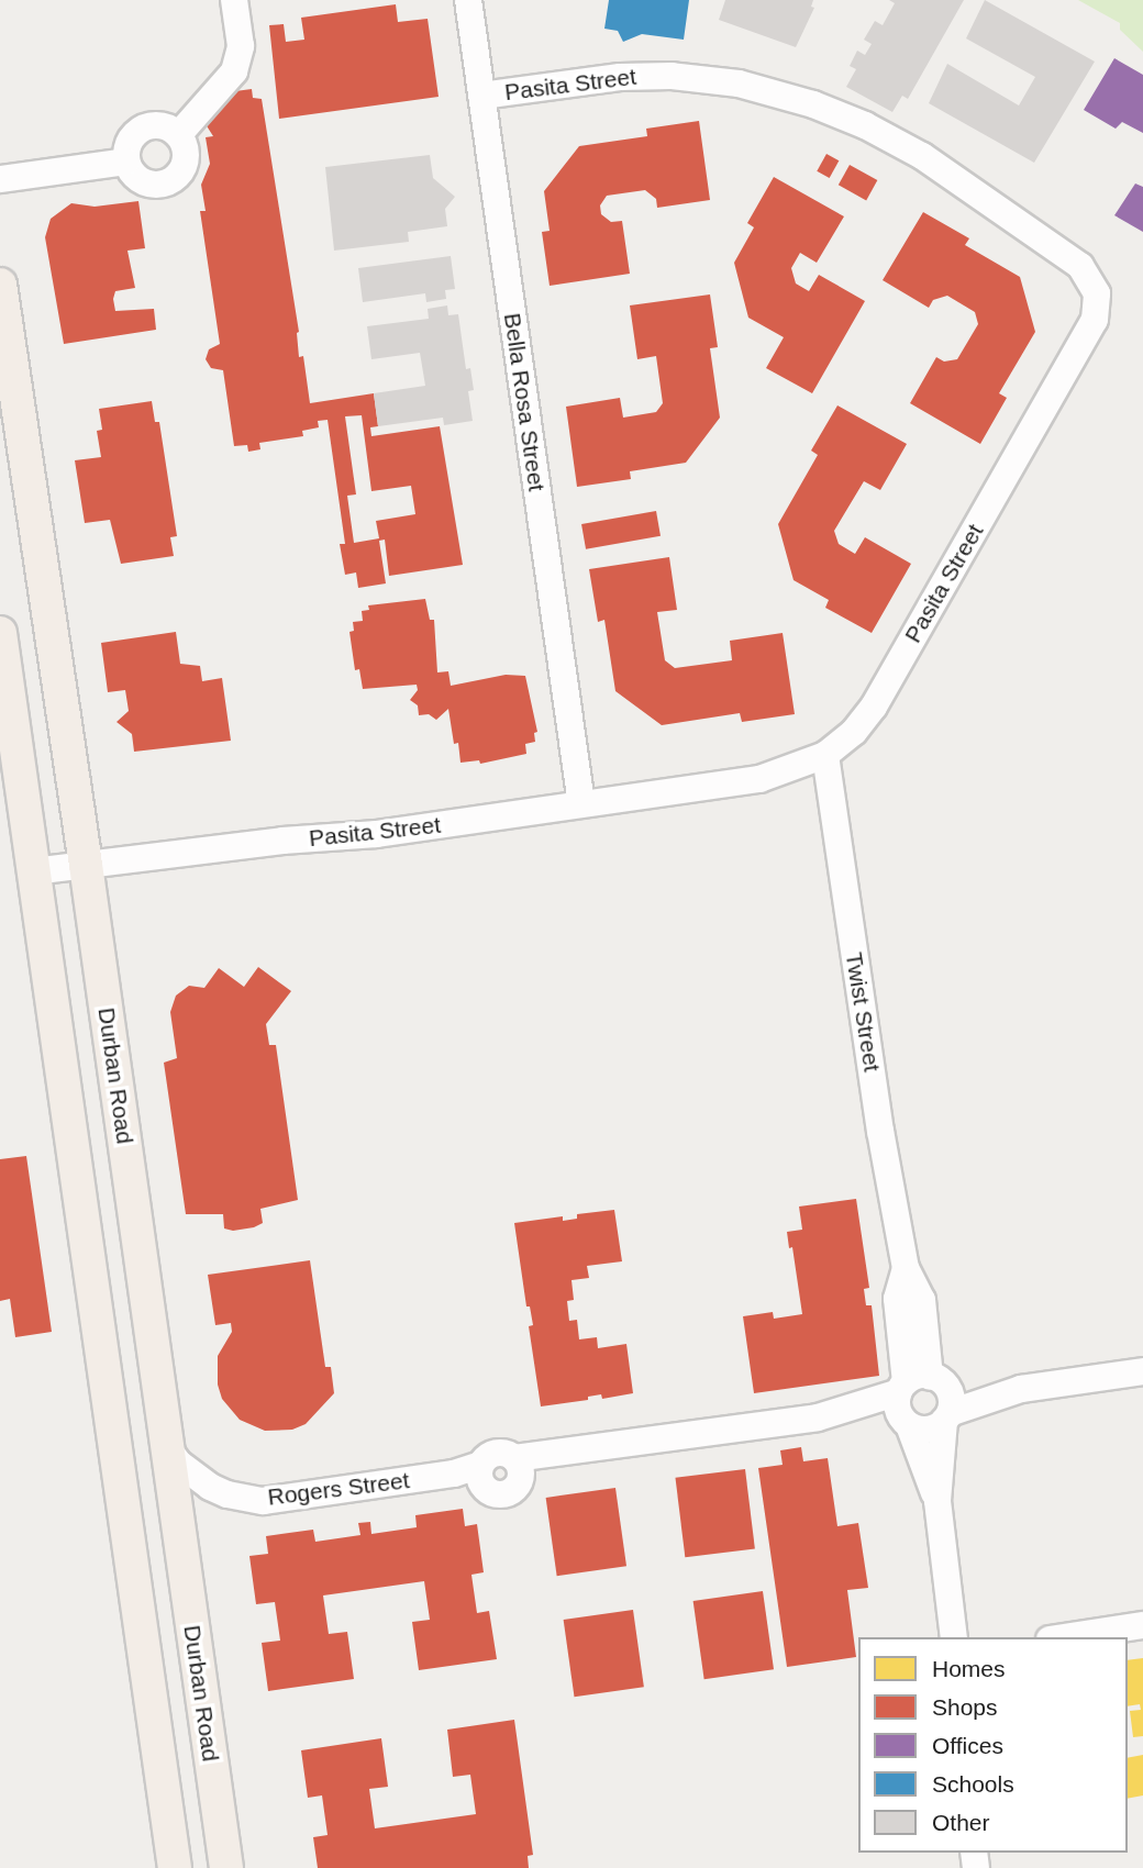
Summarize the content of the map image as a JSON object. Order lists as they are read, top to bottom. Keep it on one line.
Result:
{"streets":{"main road":["Durban Road"],"street":["Pasita Street","Bella Rosa Street","Twist Street","Rogers Street"]},"crossings":[["Pasita Street","Bella Rosa Street"],["Pasita Street","Twist Street"],["Pasita Street","Durban Road"],["Durban Road","Rogers Street"]],"legend":["Homes","Shops","Offices","Schools","Other"]}
